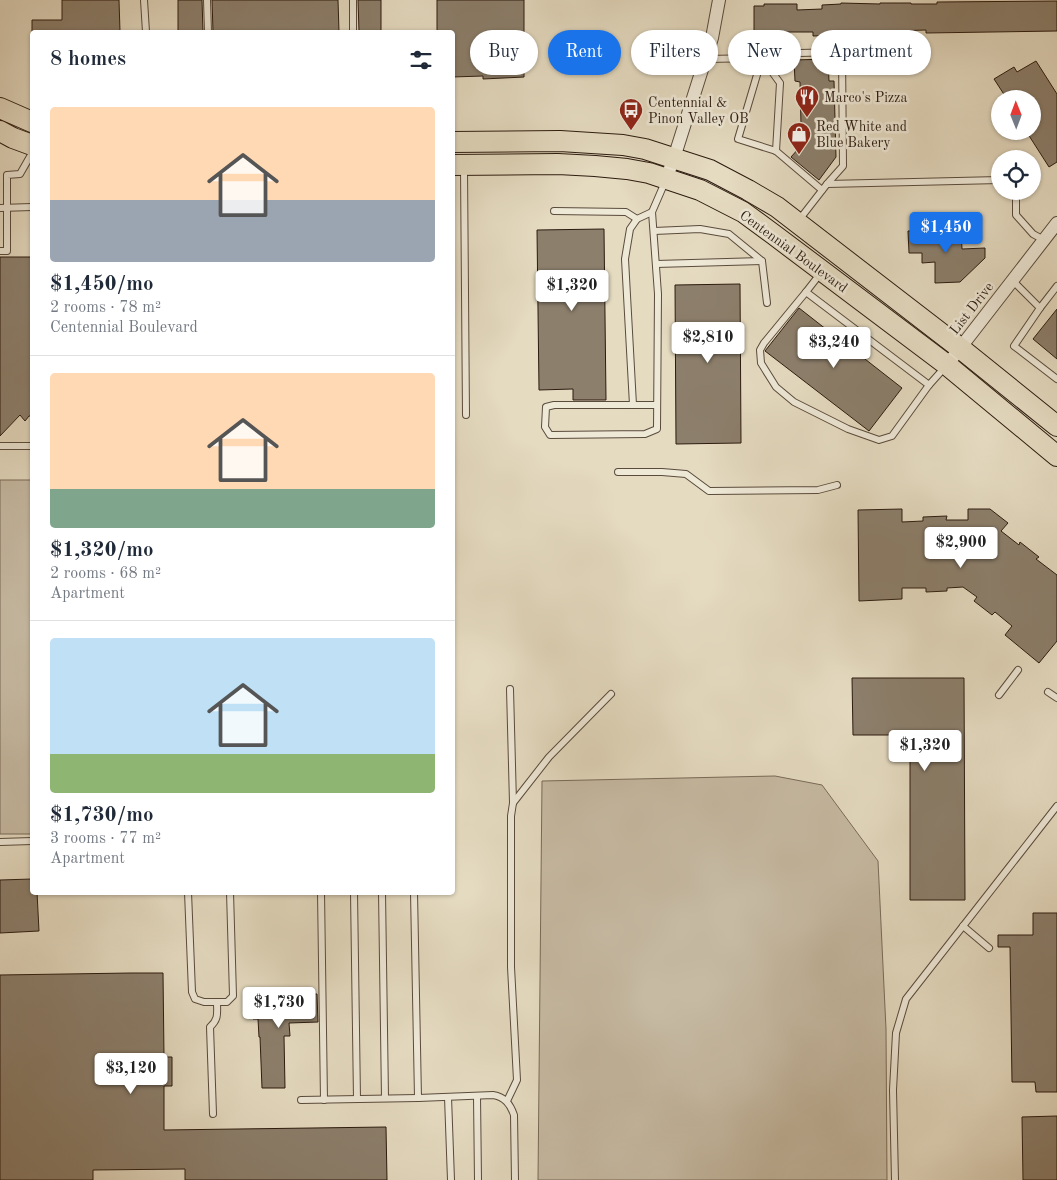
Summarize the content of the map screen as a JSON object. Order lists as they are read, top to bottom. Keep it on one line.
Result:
{"streets":{"main road":["Centennial Boulevard"],"street":["List Drive"]},"crossings":[["Centennial Boulevard","List Drive"]],"places":{"restaurant":["Marco's Pizza"],"bus stop":["Centennial & Pinon Valley OB"],"shop":["Red White and Blue Bakery"]},"north":"top","page":{"chip":["Buy","Rent","Filters","New","Apartment"],"heading":"8 homes","list":[{"name":"$1,450/mo","note":"2 rooms · 78 m² · Centennial Boulevard"},{"name":"$1,320/mo","note":"2 rooms · 68 m² · Apartment"},{"name":"$1,730/mo","note":"3 rooms · 77 m² · Apartment"}],"price":["$1,450","$1,320","$2,810","$3,240","$2,900","$1,320","$1,730","$3,120"]}}
